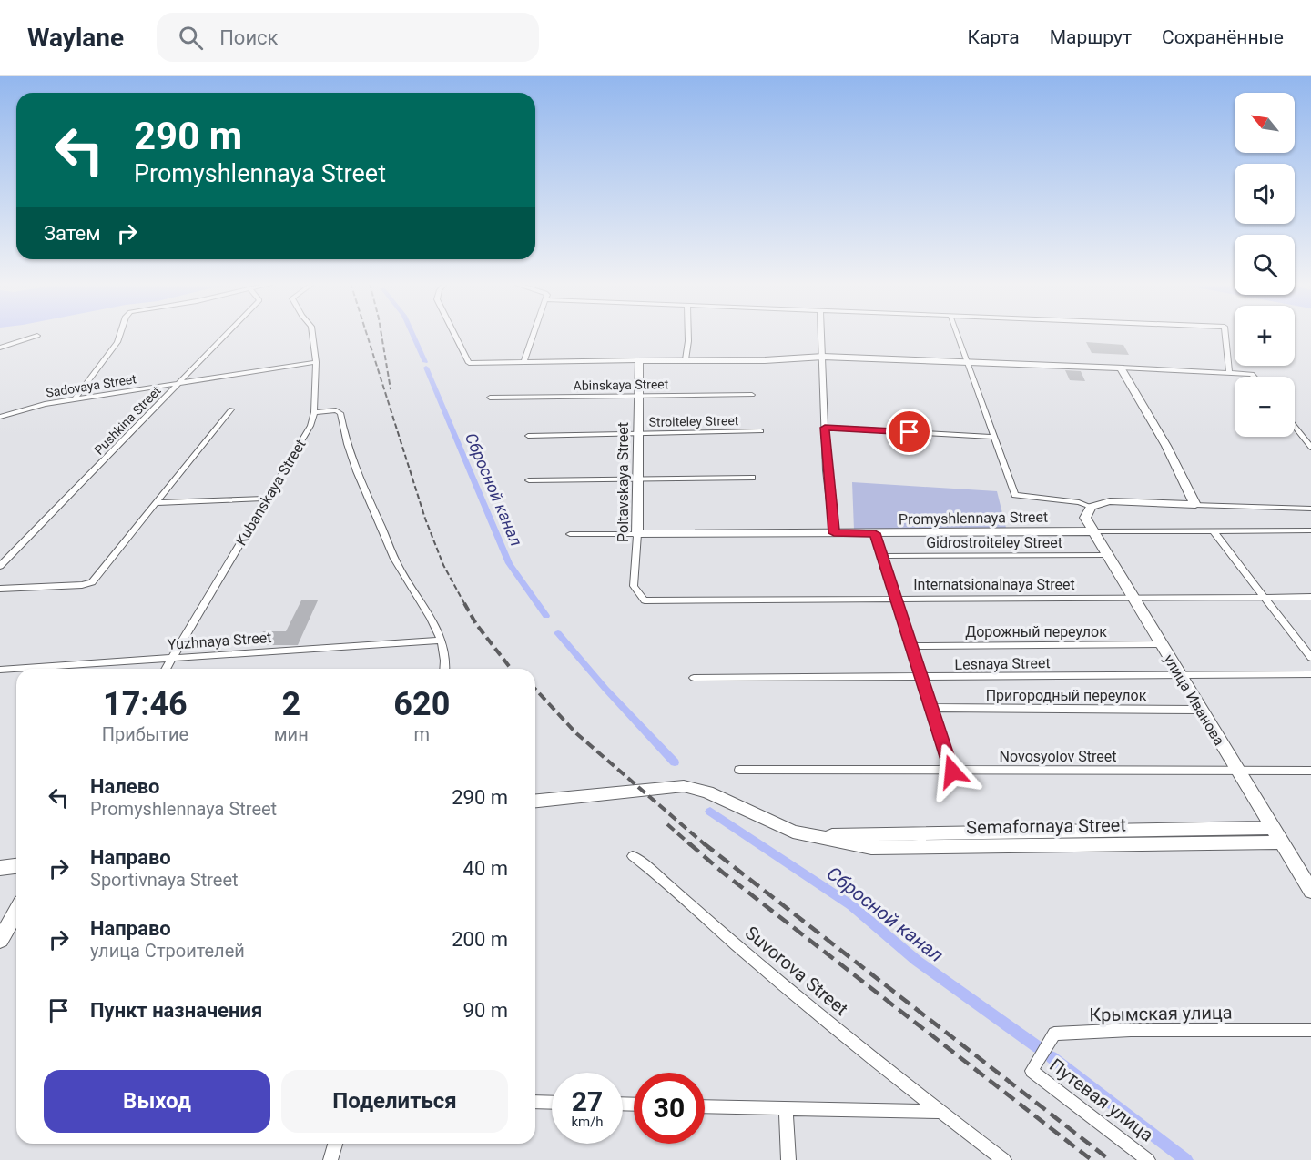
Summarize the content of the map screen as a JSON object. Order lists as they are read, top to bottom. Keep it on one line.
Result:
{"streets":{"street":["Abinskaya Street","Sadovaya Street","Pushkina Street","Stroiteley Street","Poltavskaya Street","Kubanskaya Street","Promyshlennaya Street","Gidrostroiteley Street","Internatsionalnaya Street","Дорожный переулок","Yuzhnaya Street","Lesnaya Street","Пригородный переулок","улица Иванова","Novosyolov Street","Semafornaya Street","Suvorova Street","Крымская улица","Путевая улица"]},"crossings":[["Abinskaya Street","Poltavskaya Street"],["Sadovaya Street","Pushkina Street"],["Sadovaya Street","Kubanskaya Street"],["Stroiteley Street","Poltavskaya Street"],["Poltavskaya Street","Promyshlennaya Street"],["Poltavskaya Street","Internatsionalnaya Street"],["Kubanskaya Street","Yuzhnaya Street"],["Promyshlennaya Street","улица Иванова"],["Gidrostroiteley Street","улица Иванова"],["Internatsionalnaya Street","улица Иванова"],["Дорожный переулок","улица Иванова"],["Lesnaya Street","улица Иванова"],["Пригородный переулок","улица Иванова"],["улица Иванова","Novosyolov Street"],["улица Иванова","Semafornaya Street"],["Крымская улица","Путевая улица"]],"water":["Сбросной канал"],"north":"top left","page":{"header":"Waylane","search":"Поиск","nav":["Карта","Маршрут","Сохранённые"],"map_buttons":["+","−"],"turn":["290 m","Promyshlennaya Street"],"then":"Затем","eta":["17:46","Прибытие","2","мин","620","m"],"list":[{"name":"Налево","note":"Promyshlennaya Street","value":"290 m"},{"name":"Направо","note":"Sportivnaya Street","value":"40 m"},{"name":"Направо","note":"улица Строителей","value":"200 m"},{"name":"Пункт назначения","value":"90 m"}],"buttons":["Выход","Поделиться"],"speed":"27 km/h","limit":"30"}}
